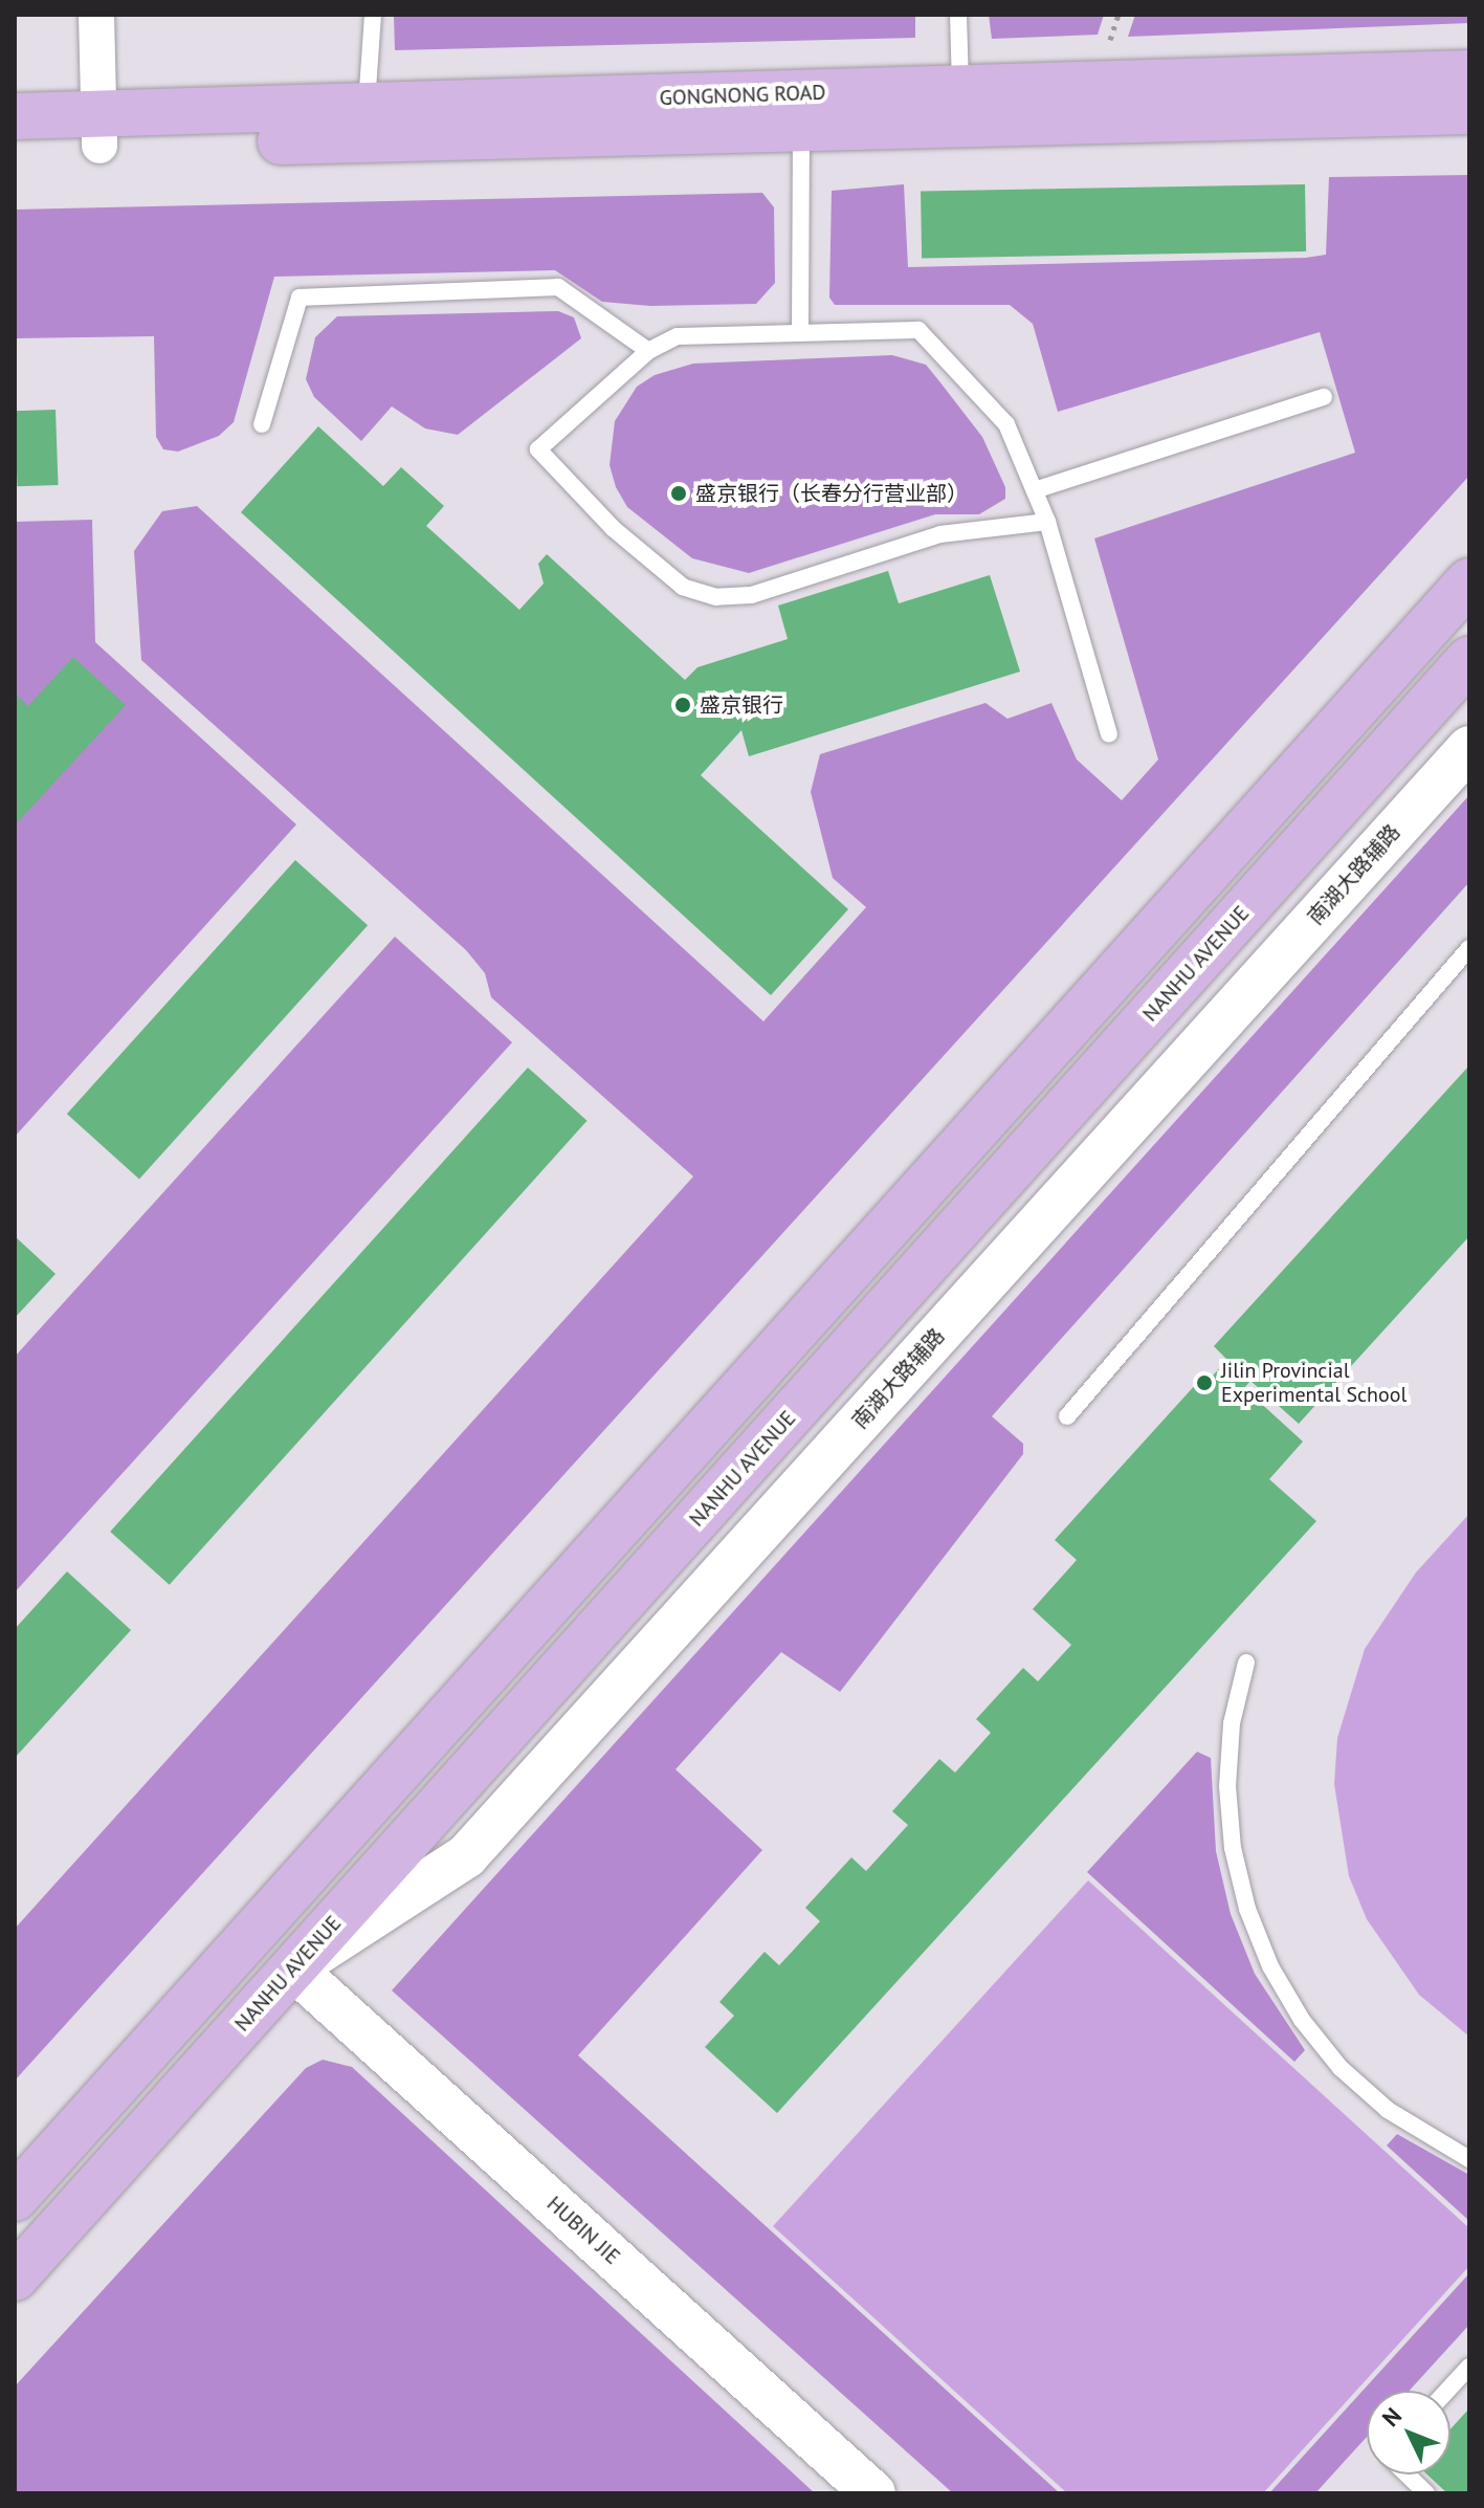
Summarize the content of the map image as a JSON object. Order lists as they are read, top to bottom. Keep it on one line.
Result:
{"streets":{"main road":["GONGNONG ROAD","NANHU AVENUE"],"street":["南湖大路辅路","HUBIN JIE"]},"crossings":[["南湖大路辅路","NANHU AVENUE"],["南湖大路辅路","HUBIN JIE"],["NANHU AVENUE","HUBIN JIE"]],"places":["盛京银行（长春分行营业部）","盛京银行","Jilin Provincial Experimental School"],"north":"top left"}
